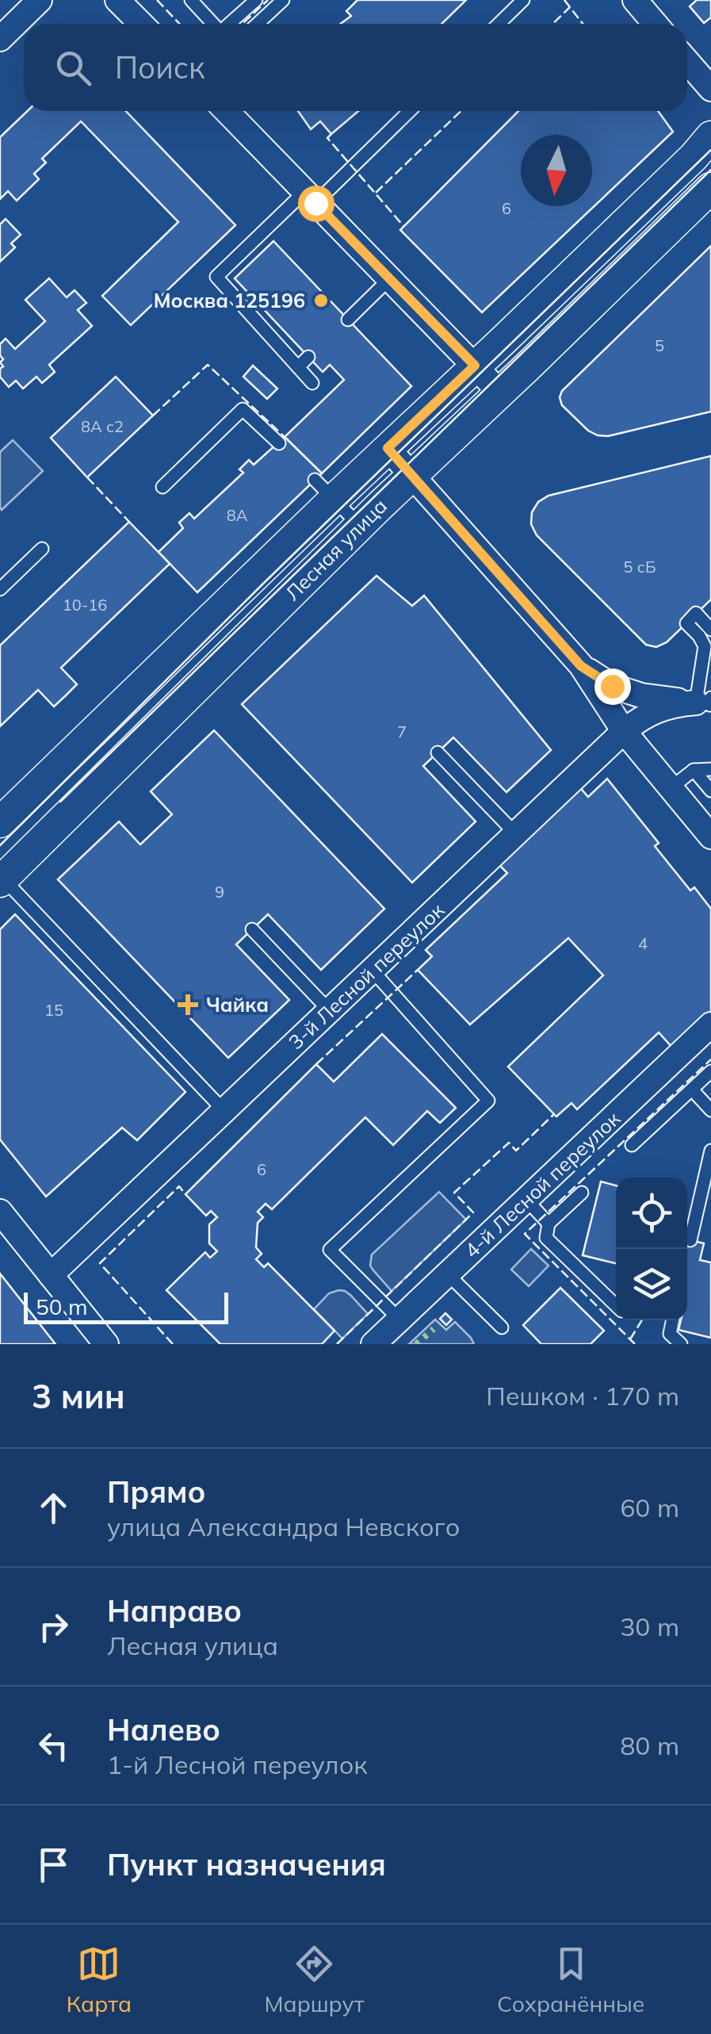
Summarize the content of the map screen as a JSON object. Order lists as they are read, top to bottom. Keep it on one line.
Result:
{"streets":{"street":["Лесная улица","3-й Лесной переулок","4-й Лесной переулок"]},"places":{"other":["Москва 125196"],"health":["Чайка"]},"house_numbers":["6","5","8А с2","8А","5 сБ","10-16","7","9","4","15","6"],"scale_bar":"50 m","north":"bottom","page":{"search":"Поиск","scale":"50 m","heading":["3 мин","Пешком · 170 m"],"list":[["Прямо","улица Александра Невского","60 m"],["Направо","Лесная улица","30 m"],["Налево","1-й Лесной переулок","80 m"],"Пункт назначения"],"nav":["Карта","Маршрут","Сохранённые"]}}
